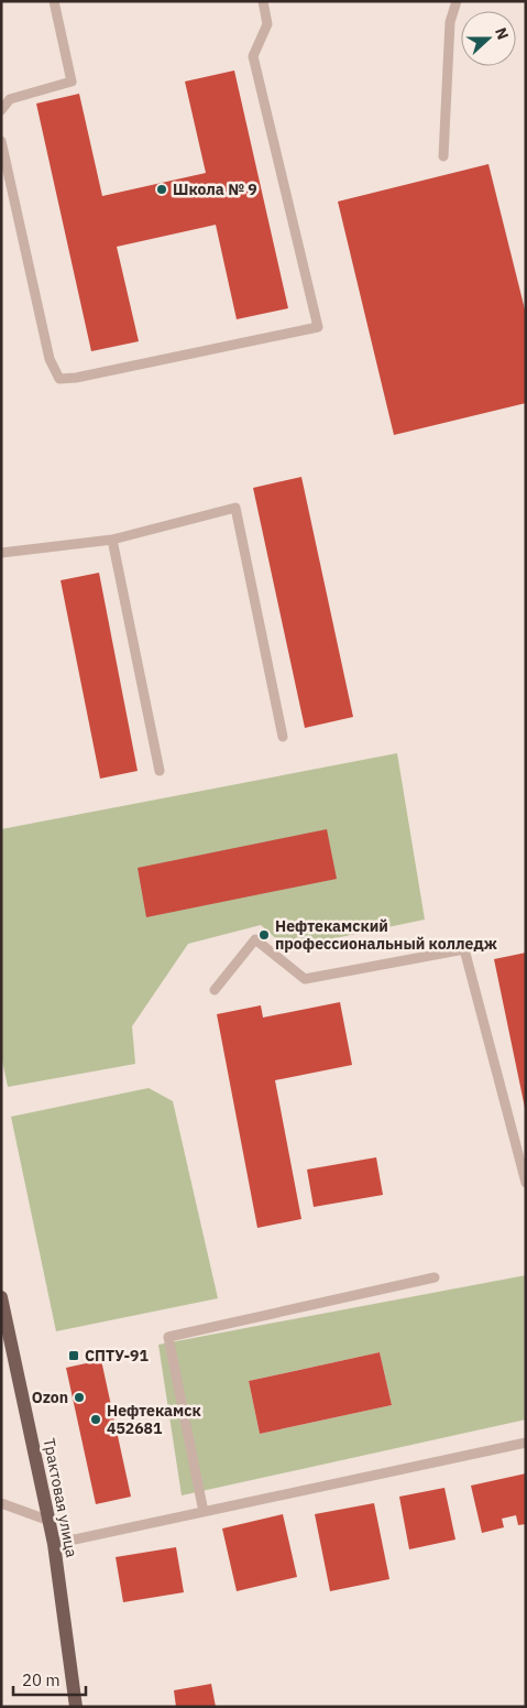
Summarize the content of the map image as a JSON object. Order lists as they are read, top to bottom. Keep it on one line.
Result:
{"streets":{"main road":["Трактовая улица"]},"places":{"other":["Школа № 9","Нефтекамский профессиональный колледж","Ozon","Нефтекамск 452681"],"transit":["СПТУ-91"]},"scale_bar":"20 m","north":"right"}
